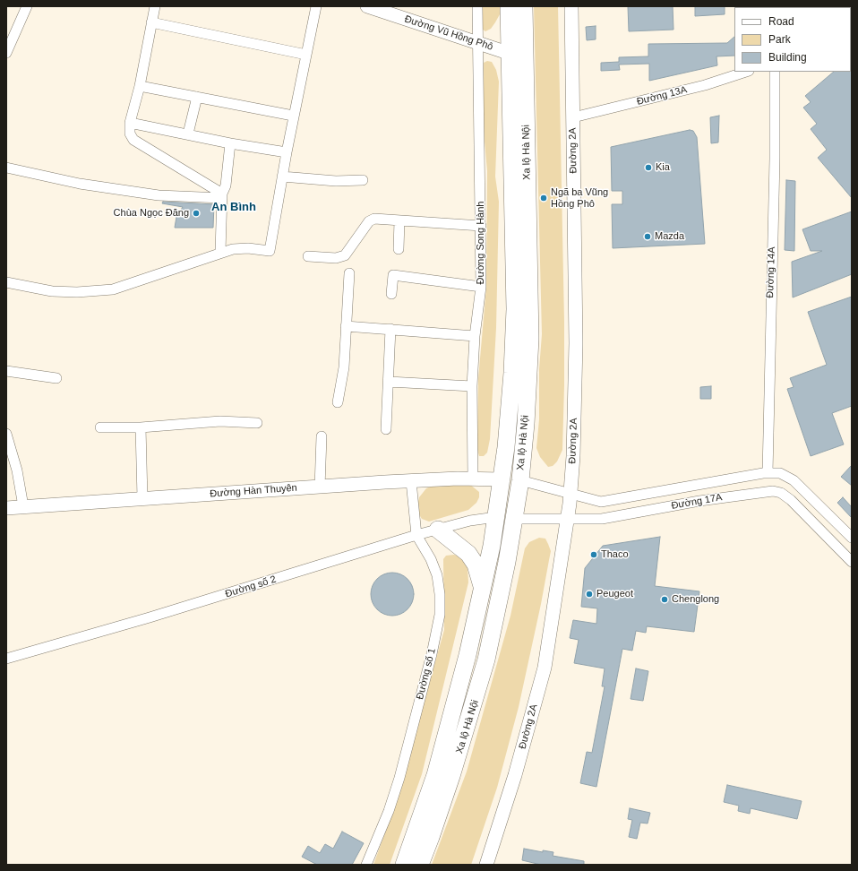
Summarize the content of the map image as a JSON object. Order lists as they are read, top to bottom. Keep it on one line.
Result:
{"streets":{"highway":["Xa lộ Hà Nội"],"street":["Đường Vũ Hồng Phô","Đường 13A","Đường 2A","Đường Song Hành","Đường 14A","Đường Hàn Thuyên","Đường 17A","Đường số 2","Đường số 1"]},"crossings":[["Đường Vũ Hồng Phô","Xa lộ Hà Nội"],["Đường Vũ Hồng Phô","Đường Song Hành"],["Đường 13A","Đường 2A"],["Đường 2A","Đường 17A"],["Xa lộ Hà Nội","Đường Hàn Thuyên"],["Xa lộ Hà Nội","Đường 17A"],["Xa lộ Hà Nội","Đường số 2"],["Đường Song Hành","Đường Hàn Thuyên"],["Đường 14A","Đường 17A"],["Đường Hàn Thuyên","Đường số 1"],["Đường số 2","Đường số 1"]],"districts":["An Bình"],"places":["Kia","Ngã ba Vũng Hồng Phô","Chùa Ngọc Đăng","Mazda","Thaco","Peugeot","Chenglong"],"legend":["Road","Park","Building"]}
